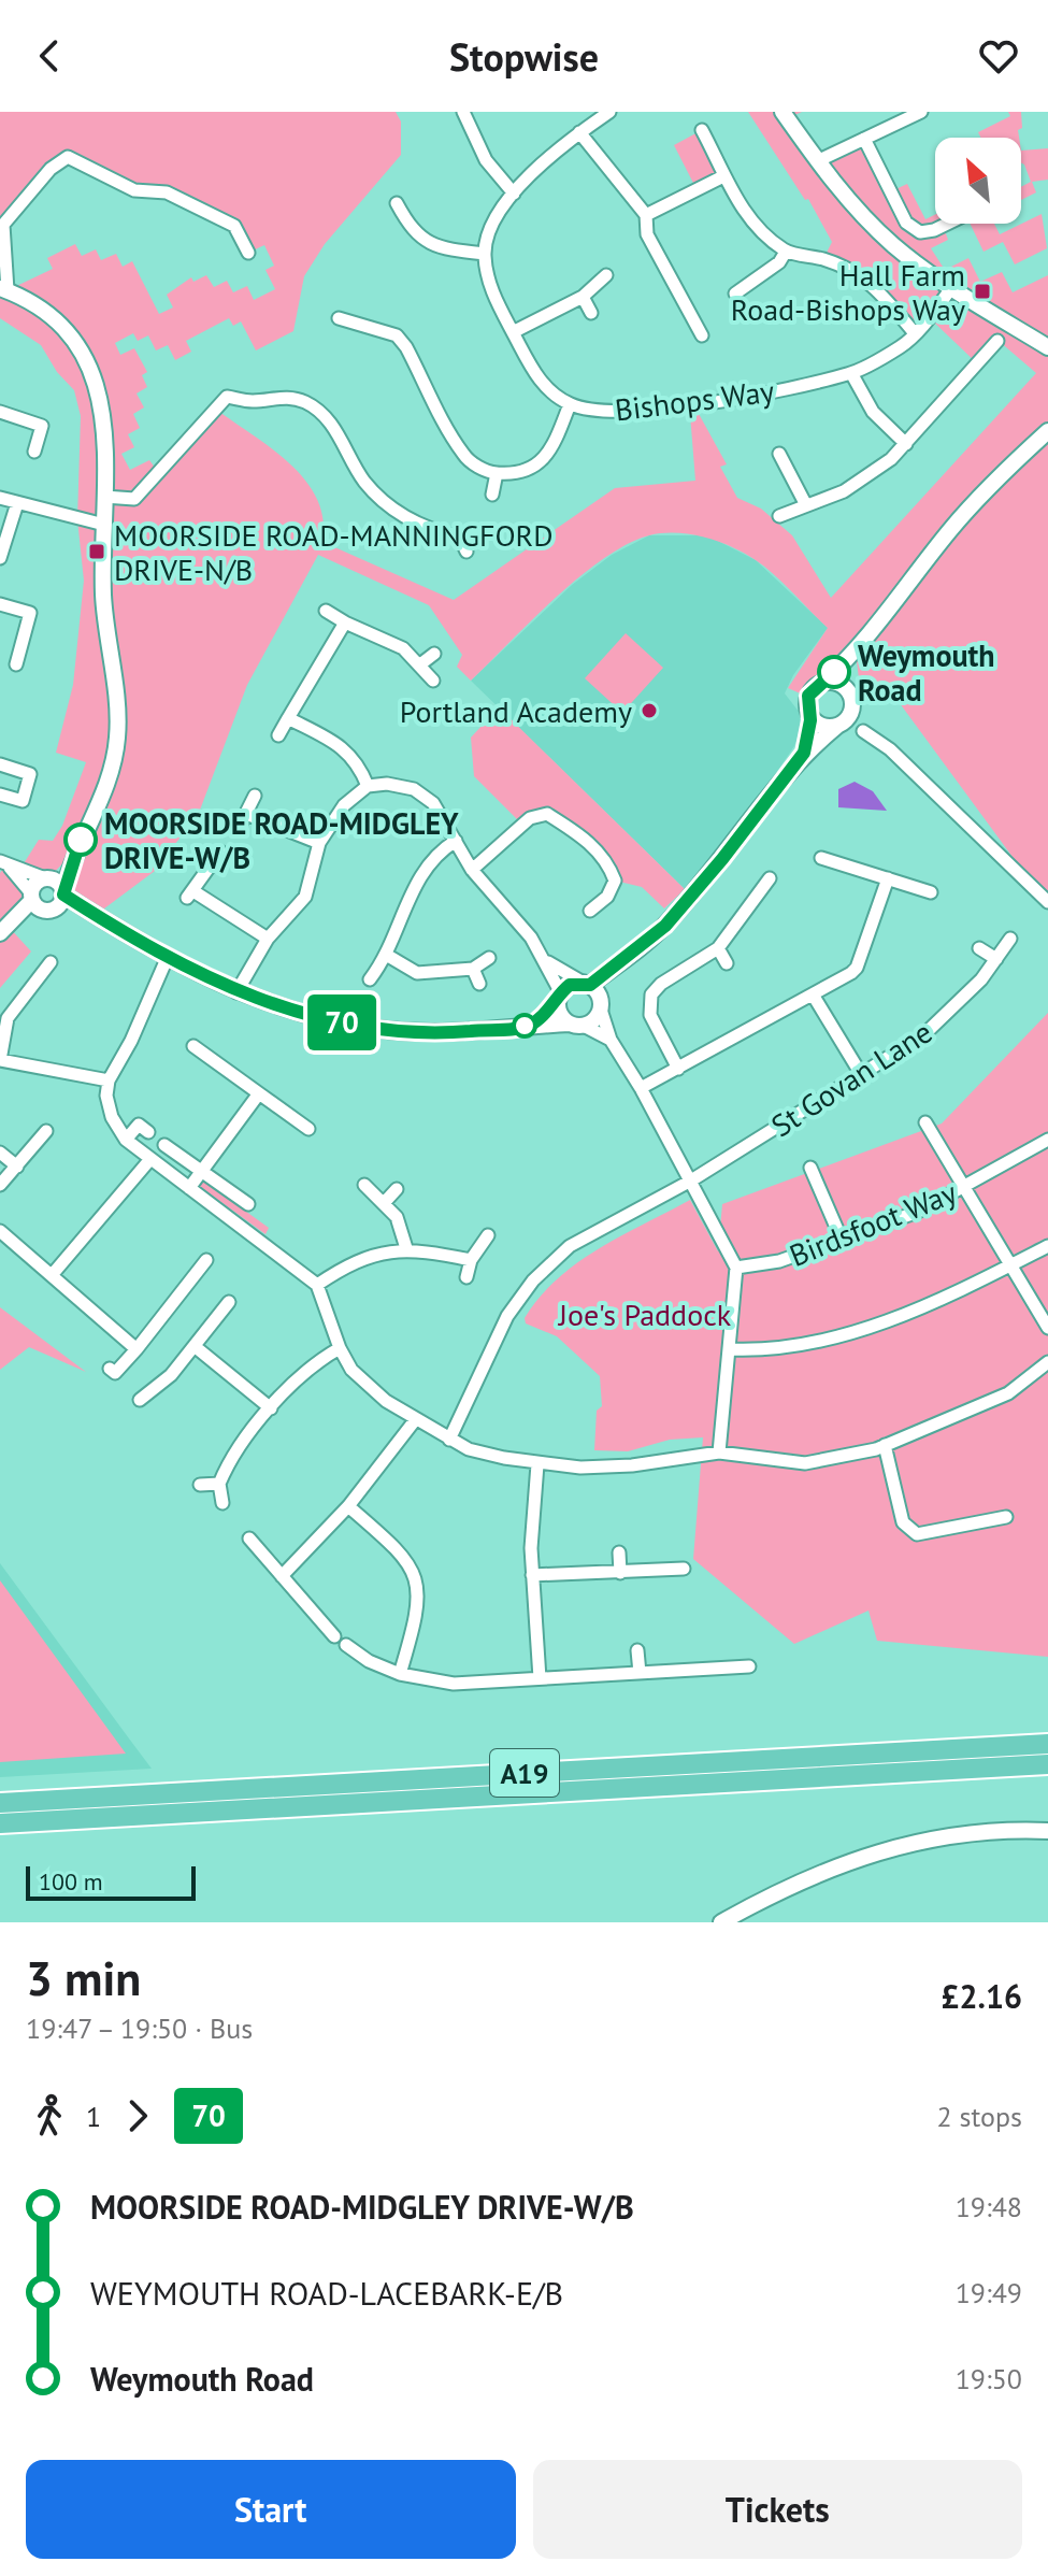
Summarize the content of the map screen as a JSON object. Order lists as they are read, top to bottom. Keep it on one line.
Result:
{"streets":{"highway":["A19"],"street":["Bishops Way","St Govan Lane","Birdsfoot Way"]},"parks":["Joe's Paddock"],"places":{"transit":["Hall Farm Road-Bishops Way","MOORSIDE ROAD-MANNINGFORD DRIVE-N/B"],"other":["Weymouth Road","Portland Academy","MOORSIDE ROAD-MIDGLEY DRIVE-W/B"]},"lines":["bus line 70"],"scale_bar":"100 m","north":"top left","page":{"header":"Stopwise","on_map":"70","scale":"100 m","heading":["3 min","19:47 – 19:50 · Bus","£2.16"],"legs":["1","70","2 stops"],"list":[{"name":"MOORSIDE ROAD-MIDGLEY DRIVE-W/B","value":"19:48"},{"name":"WEYMOUTH ROAD-LACEBARK-E/B","value":"19:49"},{"name":"Weymouth Road","value":"19:50"}],"buttons":["Start","Tickets"]}}
